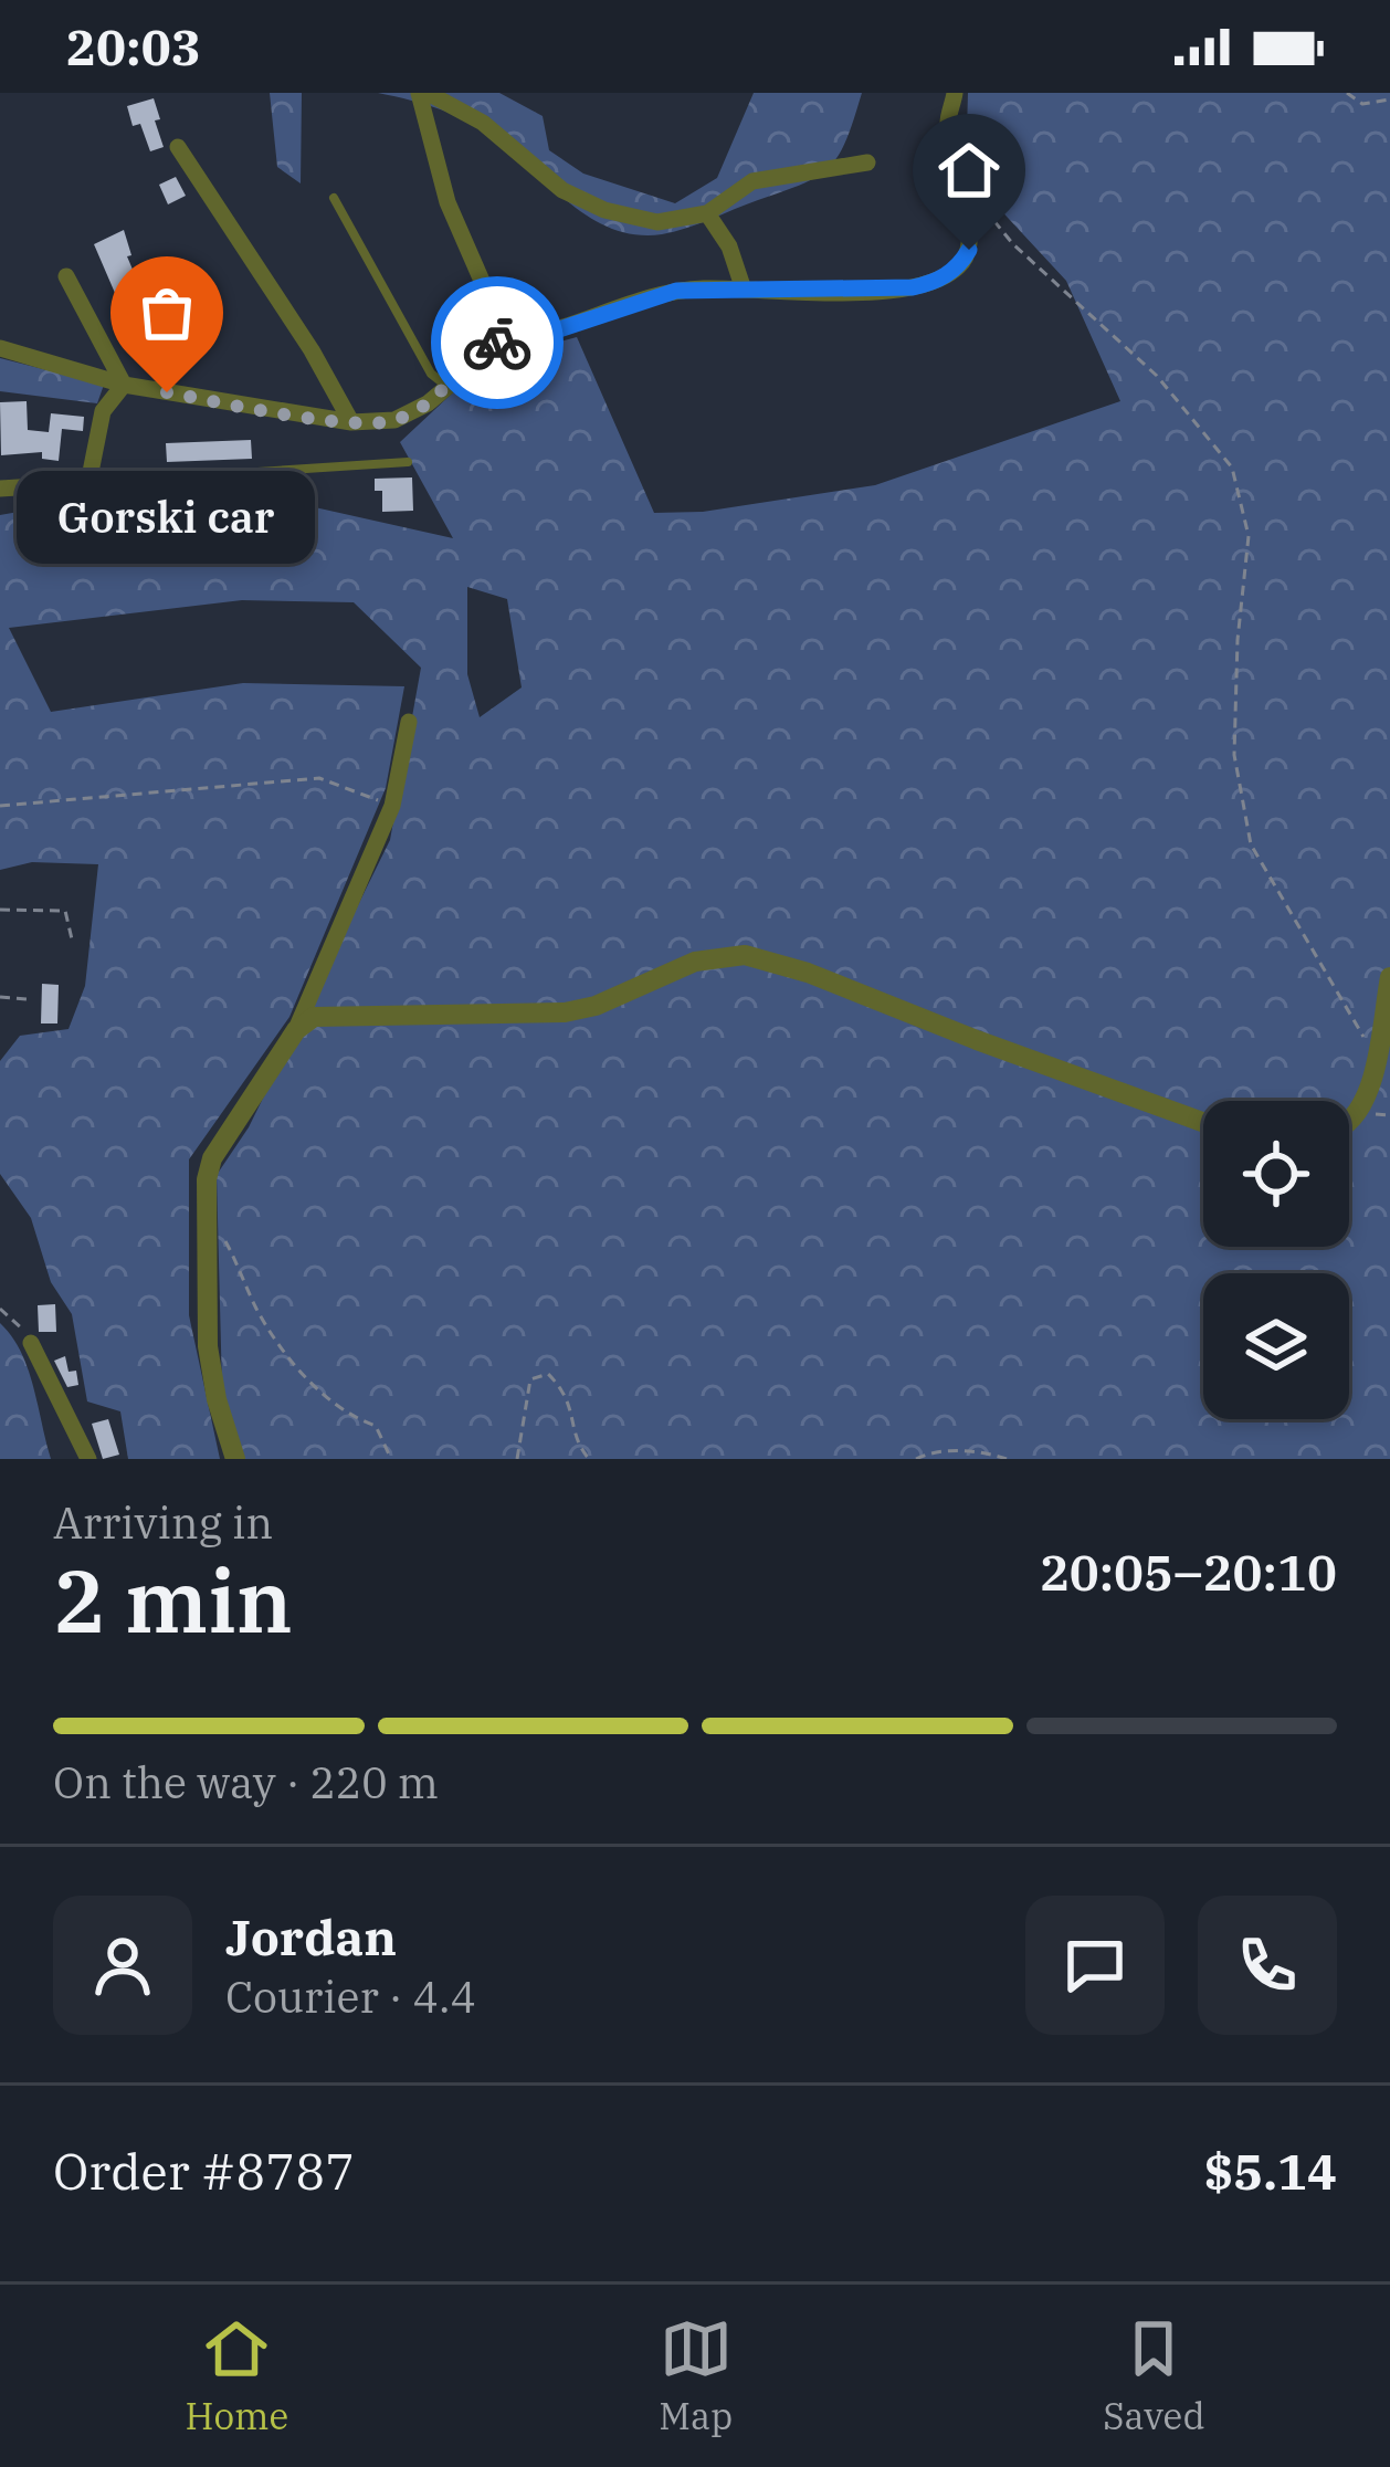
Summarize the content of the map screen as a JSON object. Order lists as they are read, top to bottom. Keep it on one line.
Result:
{"places":["Gorski car"],"page":{"status":"20:03","bubble":"Gorski car","heading":["2 min","Arriving in","20:05–20:10"],"panel":["Jordan","Courier · 4.4","Order #8787","$5.14"],"bar":"On the way · 220 m","tabs":["Home","Map","Saved"]}}
